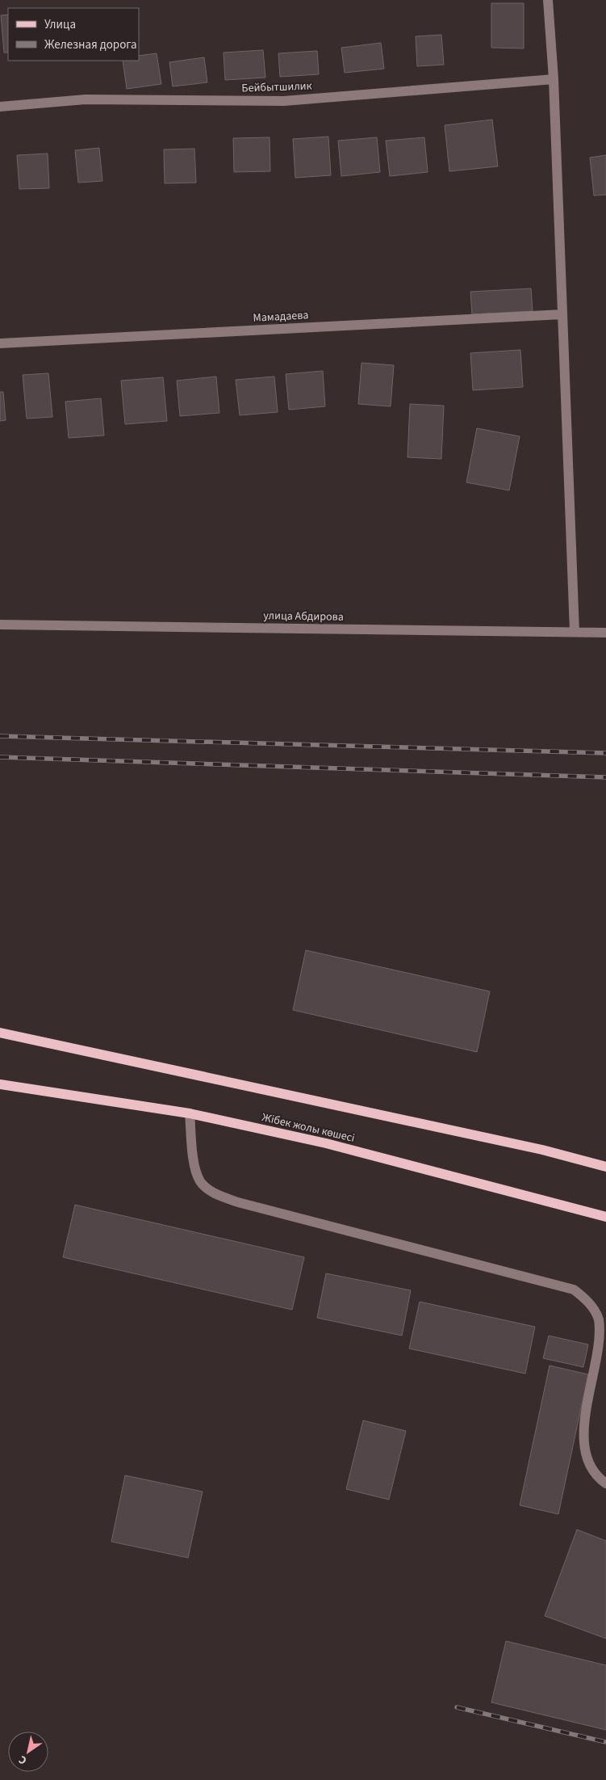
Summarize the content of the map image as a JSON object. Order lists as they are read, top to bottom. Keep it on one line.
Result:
{"streets":{"main road":["Жібек жолы көшесі"],"street":["Бейбытшилик","Мамадаева","улица Абдирова"]},"legend":["Улица","Железная дорога"],"north":"bottom left"}
